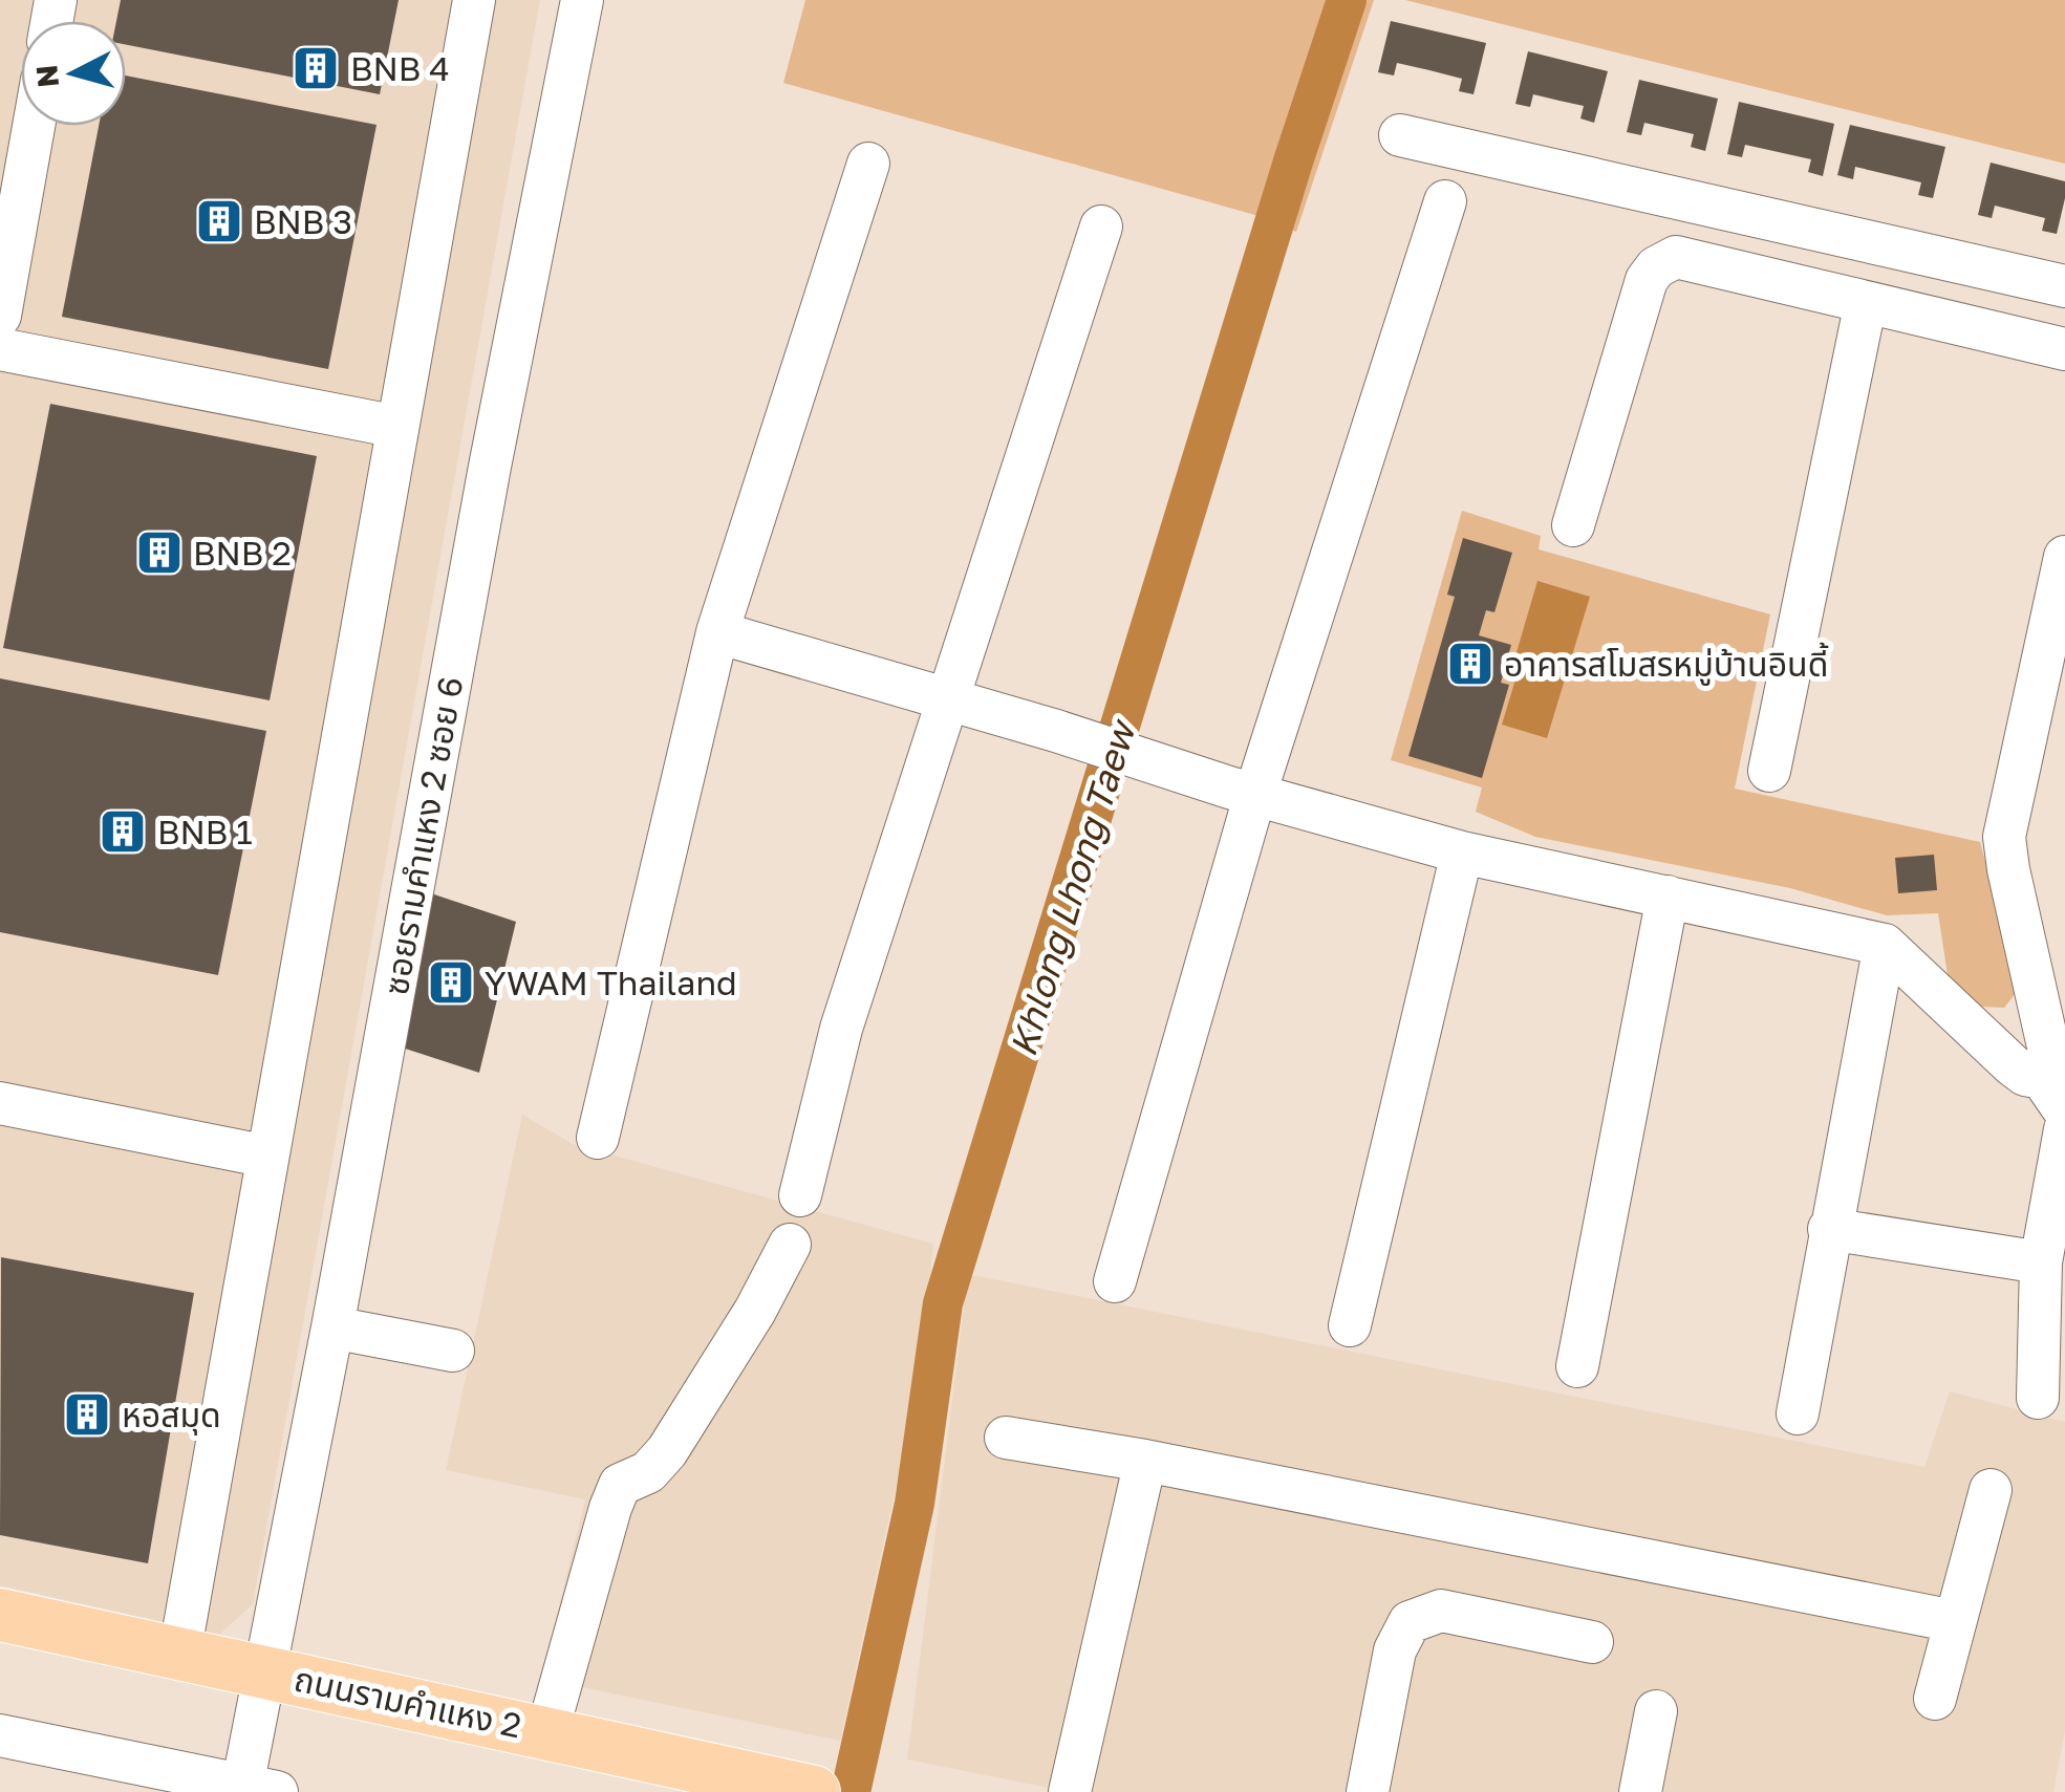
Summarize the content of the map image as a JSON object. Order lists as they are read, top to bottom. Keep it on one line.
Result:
{"streets":{"main road":["ถนนรามคำแหง 2"],"street":["ซอยรามคำแหง 2 ซอย 6"]},"crossings":[["ซอยรามคำแหง 2 ซอย 6","ถนนรามคำแหง 2"]],"water":["Khlong Lhong Taew"],"places":{"building":["BNB 4","BNB 3","BNB 2","อาคารสโมสรหมู่บ้านอินดี้","BNB 1","YWAM Thailand","หอสมุด"]},"north":"left"}
